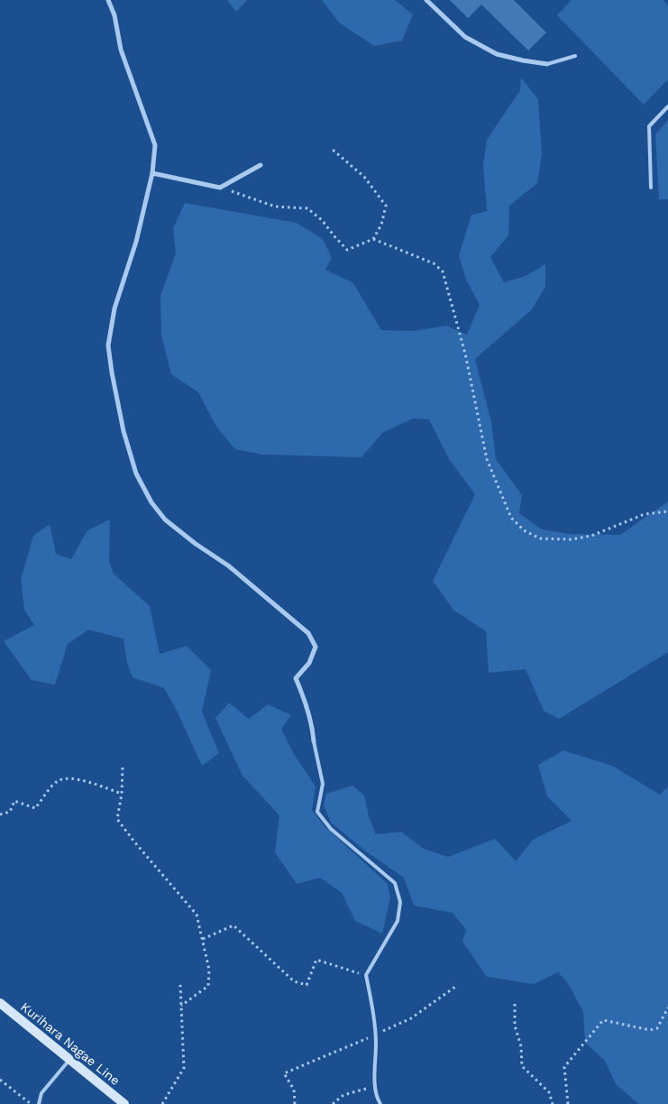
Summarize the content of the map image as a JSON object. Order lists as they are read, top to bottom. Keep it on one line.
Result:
{"streets":{"main road":["Kurihara Nagae Line"]}}
